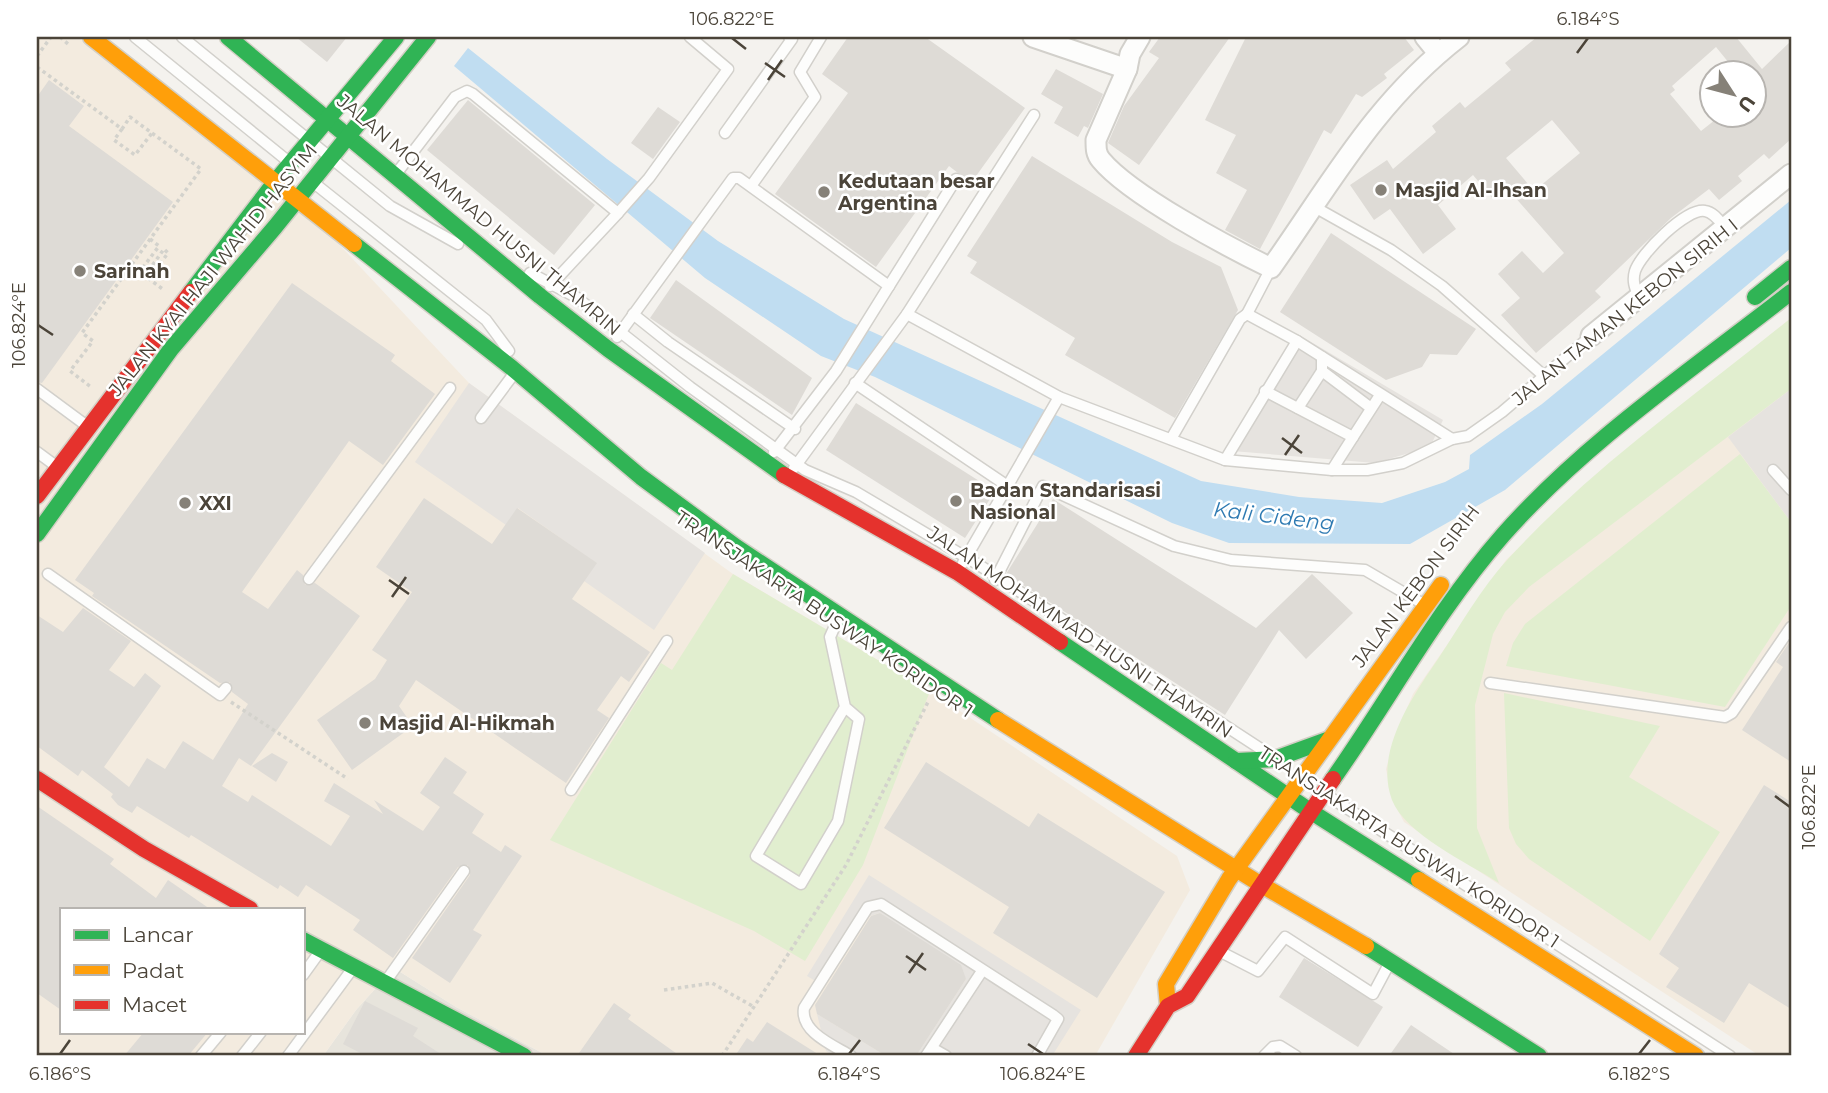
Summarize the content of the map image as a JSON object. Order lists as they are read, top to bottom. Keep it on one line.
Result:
{"streets":{"main road":["JALAN MOHAMMAD HUSNI THAMRIN","JALAN KYAI HAJI WAHID HASYIM","JALAN KEBON SIRIH"],"street":["JALAN TAMAN KEBON SIRIH I"],"lane":["TRANSJAKARTA BUSWAY KORIDOR 1"]},"crossings":[["JALAN MOHAMMAD HUSNI THAMRIN","JALAN KYAI HAJI WAHID HASYIM"],["JALAN MOHAMMAD HUSNI THAMRIN","JALAN KEBON SIRIH"],["JALAN MOHAMMAD HUSNI THAMRIN","TRANSJAKARTA BUSWAY KORIDOR 1"],["JALAN KYAI HAJI WAHID HASYIM","TRANSJAKARTA BUSWAY KORIDOR 1"],["JALAN KEBON SIRIH","TRANSJAKARTA BUSWAY KORIDOR 1"]],"water":["Kali Cideng"],"places":["Masjid Al-Ihsan","Kedutaan besar Argentina","Sarinah","Badan Standarisasi Nasional","XXI","Masjid Al-Hikmah"],"legend":["Lancar","Padat","Macet"],"north":"bottom right","coordinates":["106.822°E","6.184°S","106.824°E","6.186°S","6.182°S"]}
